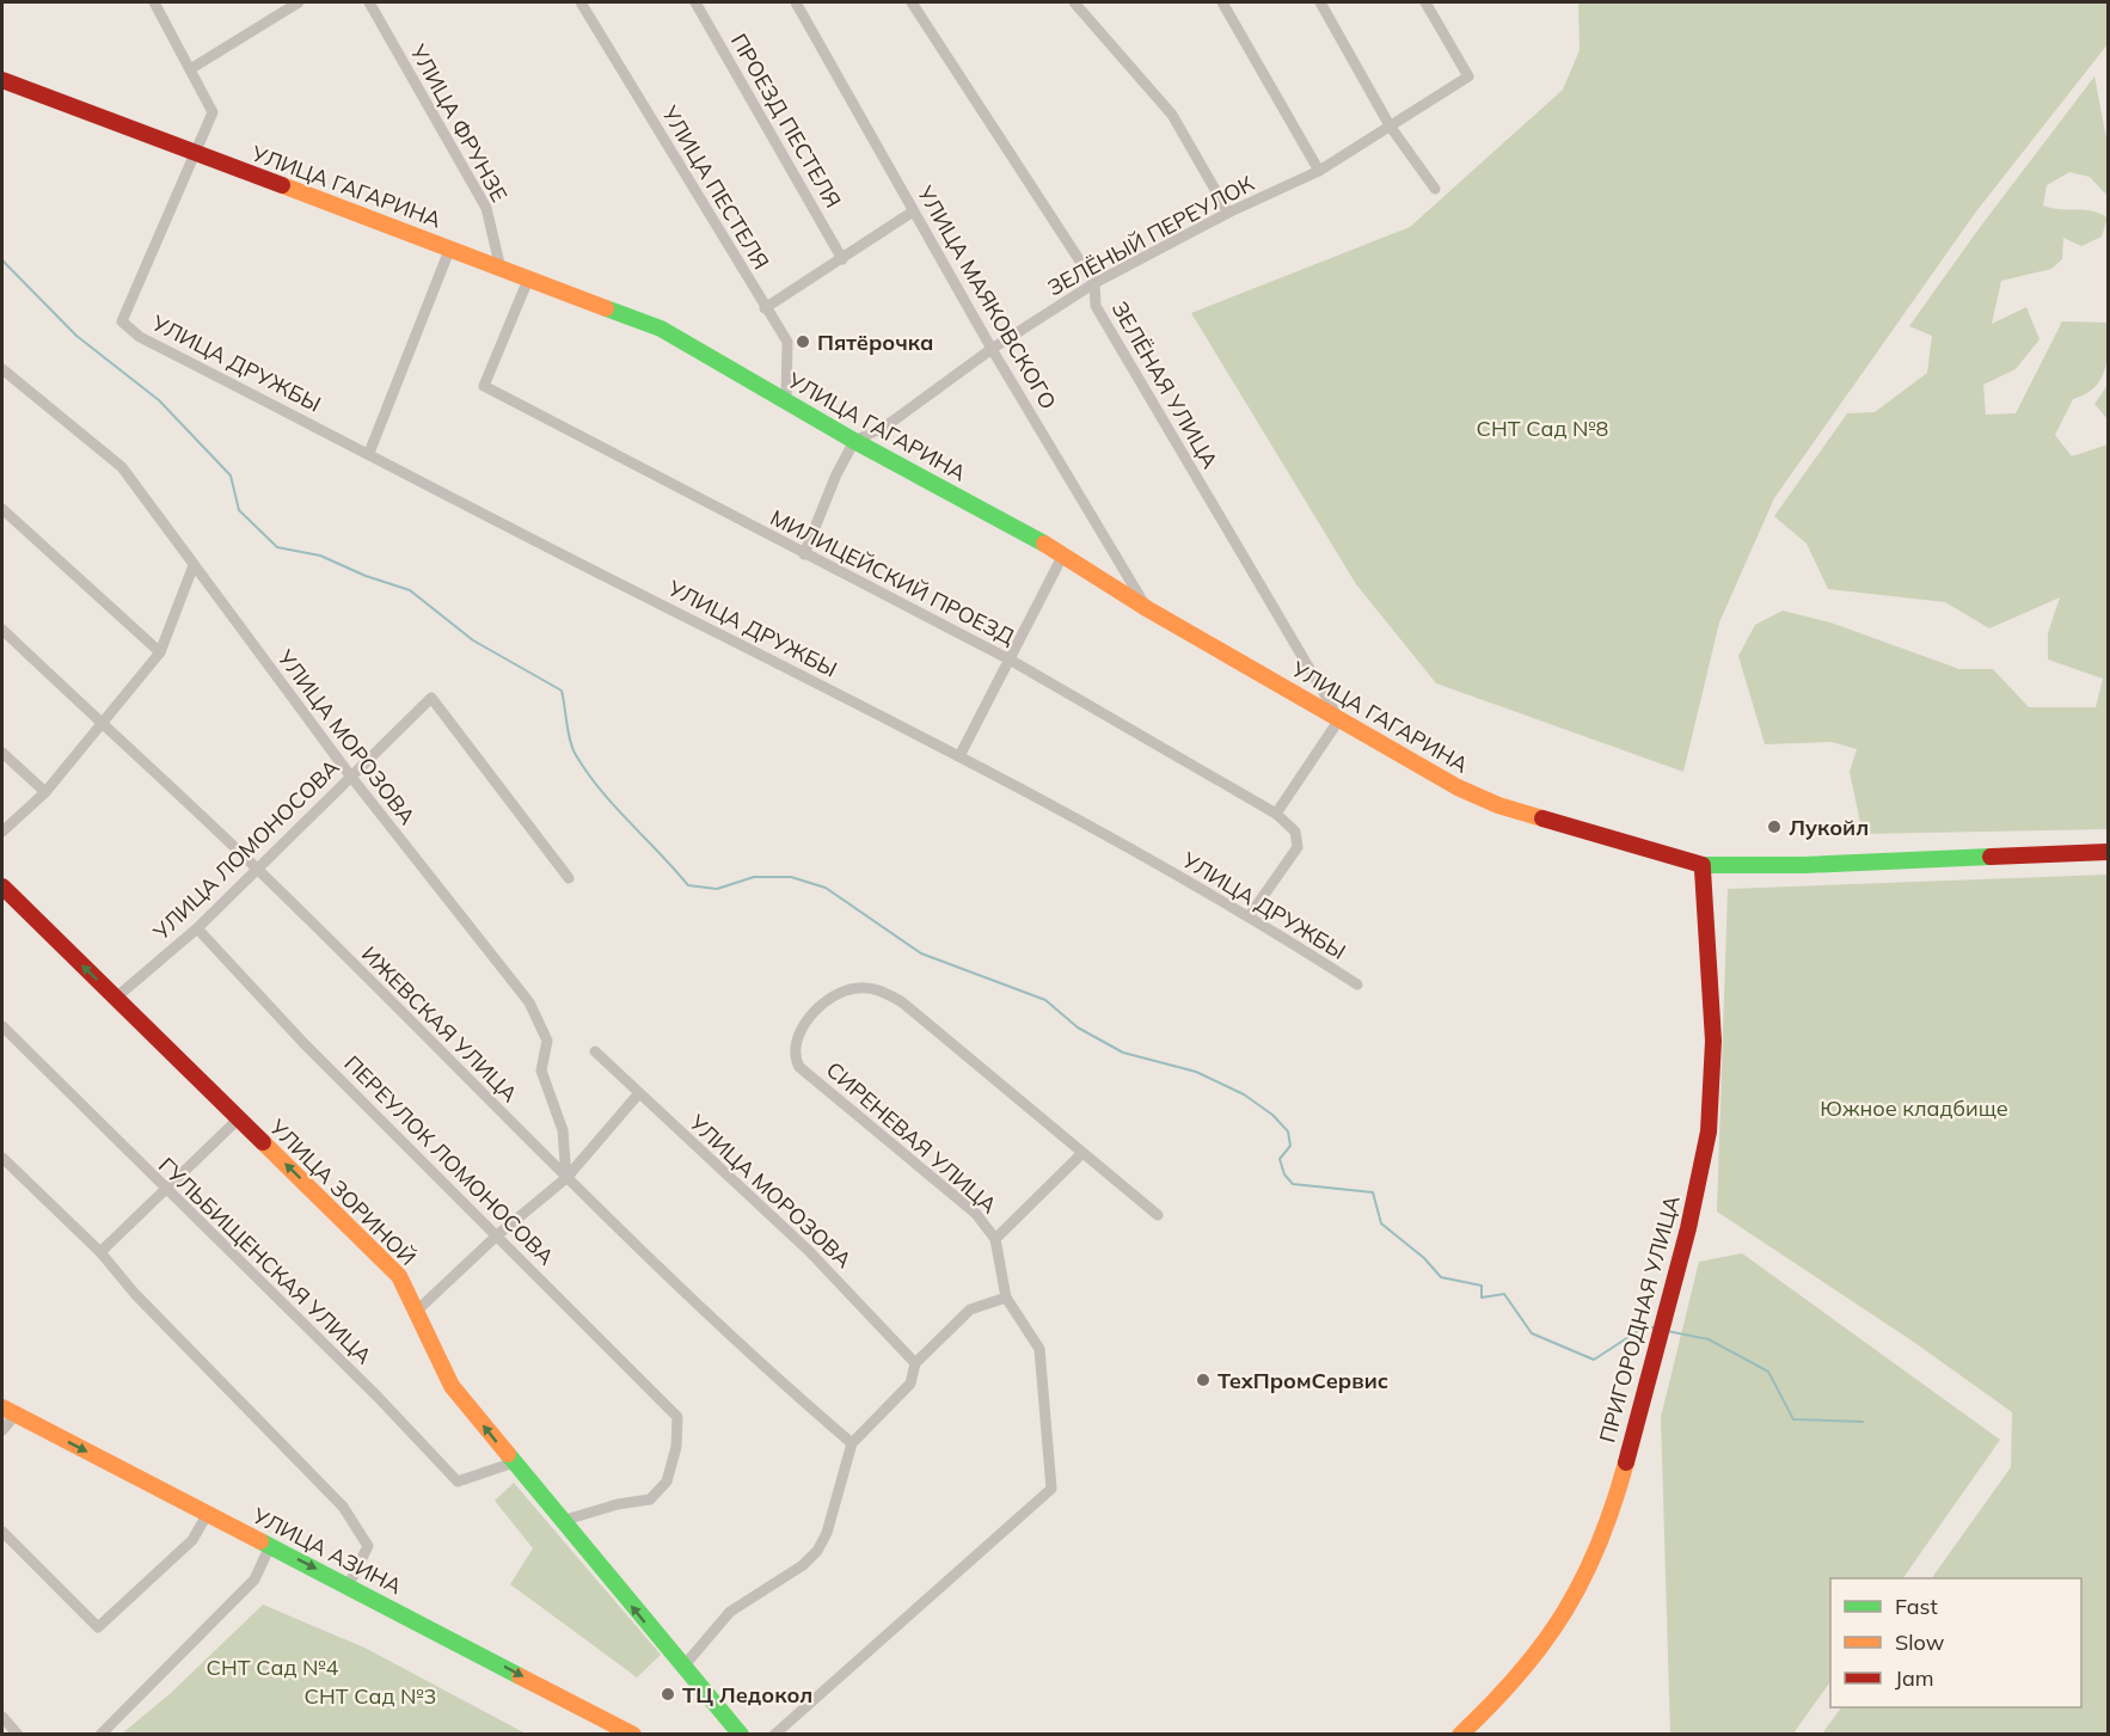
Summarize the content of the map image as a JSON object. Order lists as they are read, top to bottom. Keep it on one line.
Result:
{"streets":{"main road":["УЛИЦА ГАГАРИНА","УЛИЦА ЗОРИНОЙ","ПРИГОРОДНАЯ УЛИЦА","УЛИЦА АЗИНА"],"street":["ПРОЕЗД ПЕСТЕЛЯ","УЛИЦА ФРУНЗЕ","УЛИЦА ПЕСТЕЛЯ","ЗЕЛЁНЫЙ ПЕРЕУЛОК","УЛИЦА МАЯКОВСКОГО","УЛИЦА ДРУЖБЫ","ЗЕЛЁНАЯ УЛИЦА","МИЛИЦЕЙСКИЙ ПРОЕЗД","УЛИЦА МОРОЗОВА","УЛИЦА ЛОМОНОСОВА","ИЖЕВСКАЯ УЛИЦА","СИРЕНЕВАЯ УЛИЦА","ПЕРЕУЛОК ЛОМОНОСОВА","ГУЛЬБИЩЕНСКАЯ УЛИЦА"]},"crossings":[["УЛИЦА ФРУНЗЕ","УЛИЦА ГАГАРИНА"],["УЛИЦА ГАГАРИНА","УЛИЦА ПЕСТЕЛЯ"],["УЛИЦА ГАГАРИНА","ЗЕЛЁНЫЙ ПЕРЕУЛОК"],["УЛИЦА ГАГАРИНА","УЛИЦА МАЯКОВСКОГО"],["УЛИЦА ГАГАРИНА","УЛИЦА ДРУЖБЫ"],["УЛИЦА ГАГАРИНА","ЗЕЛЁНАЯ УЛИЦА"],["УЛИЦА ГАГАРИНА","МИЛИЦЕЙСКИЙ ПРОЕЗД"],["УЛИЦА ГАГАРИНА","ПРИГОРОДНАЯ УЛИЦА"],["ЗЕЛЁНЫЙ ПЕРЕУЛОК","УЛИЦА МАЯКОВСКОГО"],["ЗЕЛЁНЫЙ ПЕРЕУЛОК","ЗЕЛЁНАЯ УЛИЦА"],["УЛИЦА МОРОЗОВА","УЛИЦА ЛОМОНОСОВА"],["УЛИЦА МОРОЗОВА","ИЖЕВСКАЯ УЛИЦА"],["УЛИЦА ЛОМОНОСОВА","ИЖЕВСКАЯ УЛИЦА"],["УЛИЦА ЛОМОНОСОВА","ПЕРЕУЛОК ЛОМОНОСОВА"],["УЛИЦА ЛОМОНОСОВА","УЛИЦА ЗОРИНОЙ"],["ПЕРЕУЛОК ЛОМОНОСОВА","УЛИЦА ЗОРИНОЙ"],["УЛИЦА ЗОРИНОЙ","ГУЛЬБИЩЕНСКАЯ УЛИЦА"]],"one_way":["УЛИЦА ЗОРИНОЙ","УЛИЦА АЗИНА"],"parks":["СНТ Сад №8","Южное кладбище","СНТ Сад №4","СНТ Сад №3"],"places":["Пятёрочка","Лукойл","ТехПромСервис","ТЦ Ледокол"],"legend":["Fast","Slow","Jam"]}
